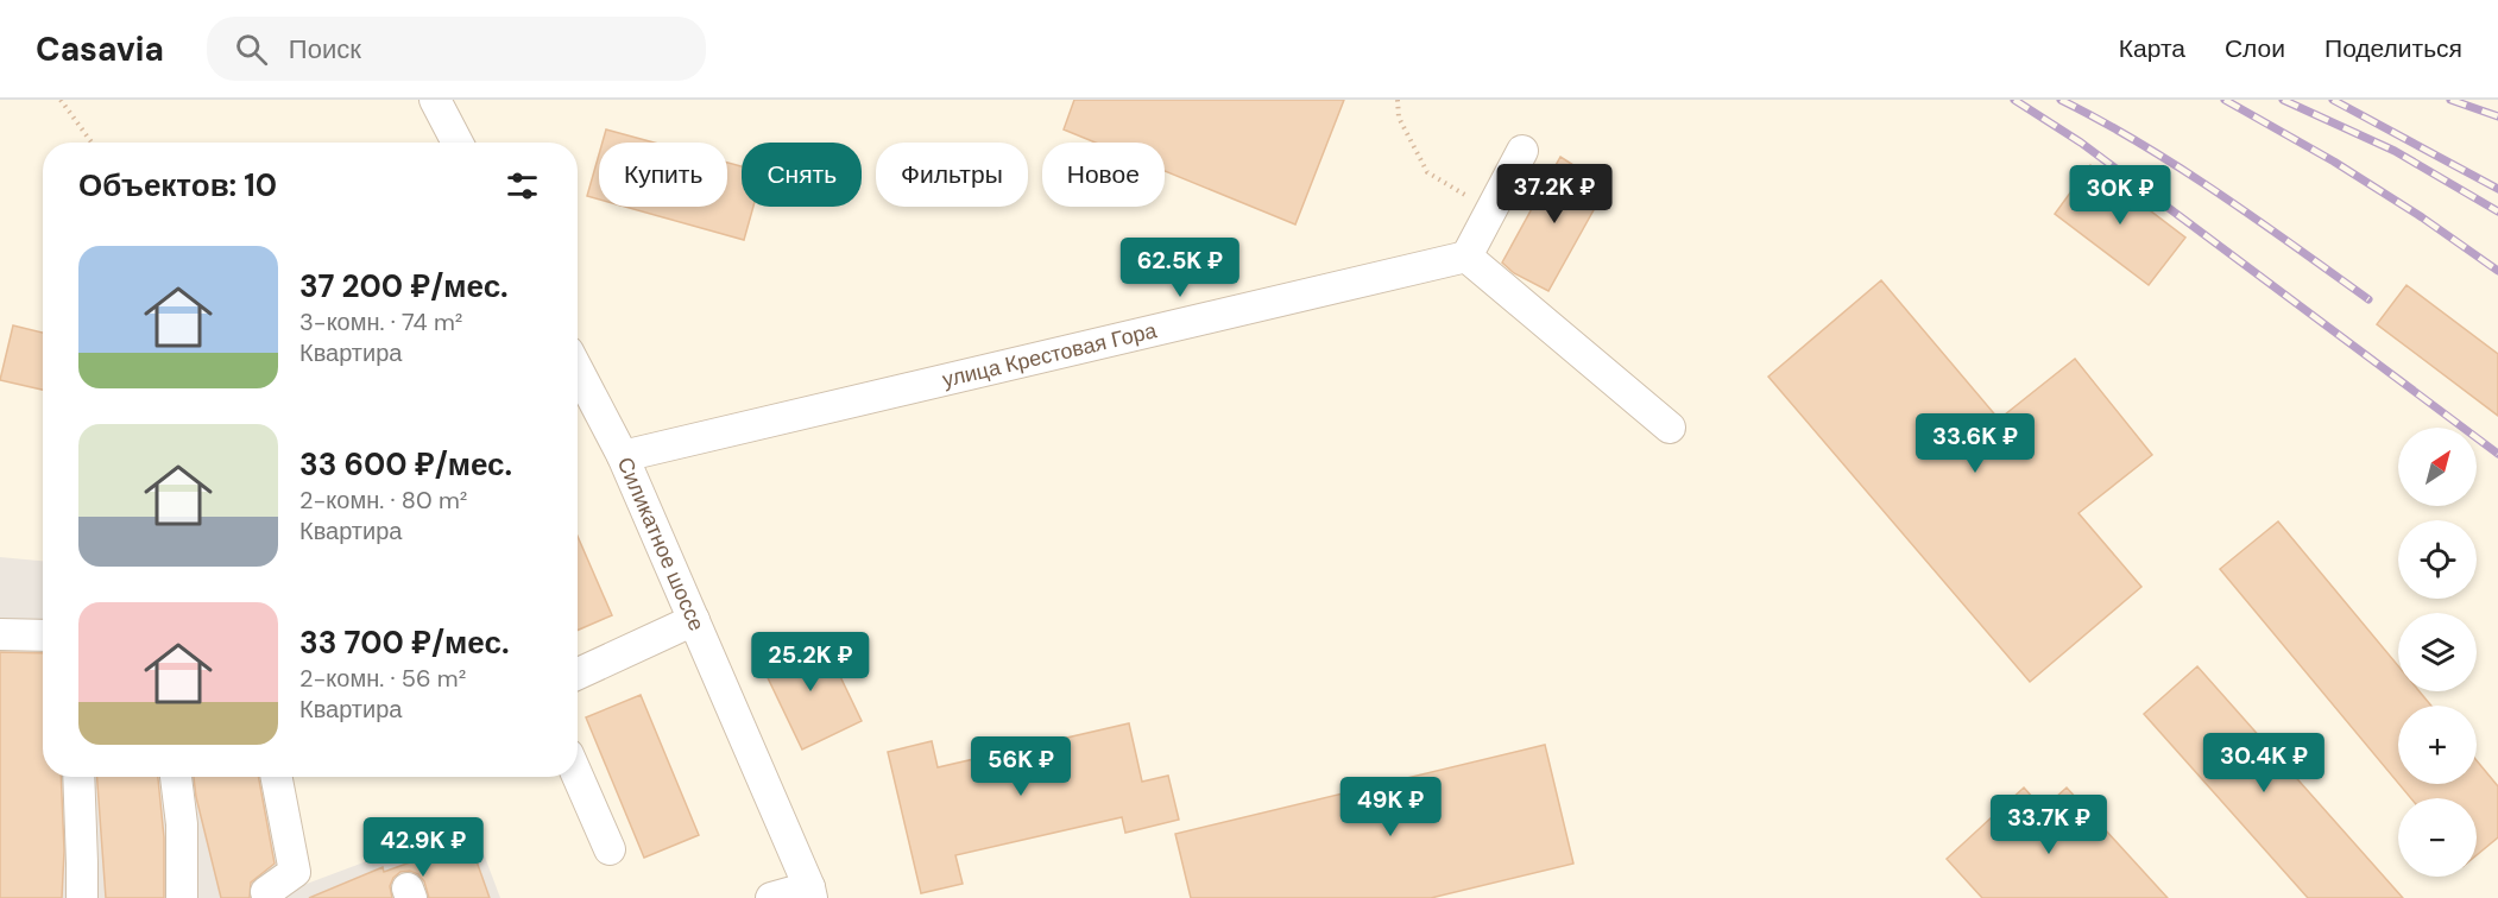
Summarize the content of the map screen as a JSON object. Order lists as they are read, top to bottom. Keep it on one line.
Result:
{"streets":{"street":["улица Крестовая Гора","Силикатное шоссе"]},"crossings":[["улица Крестовая Гора","Силикатное шоссе"]],"north":"top right","page":{"header":"Casavia","search":"Поиск","nav":["Карта","Слои","Поделиться"],"chip":["Купить","Снять","Фильтры","Новое"],"heading":"Объектов: 10","price":["37.2K ₽","30K ₽","62.5K ₽","33.6K ₽","25.2K ₽","30.4K ₽","56K ₽","49K ₽","33.7K ₽","42.9K ₽"],"list":[{"name":"37 200 ₽/мес.","note":"3-комн. · 74 m² · Квартира"},{"name":"33 600 ₽/мес.","note":"2-комн. · 80 m² · Квартира"},{"name":"33 700 ₽/мес.","note":"2-комн. · 56 m² · Квартира"}],"map_buttons":["+","−"]}}
